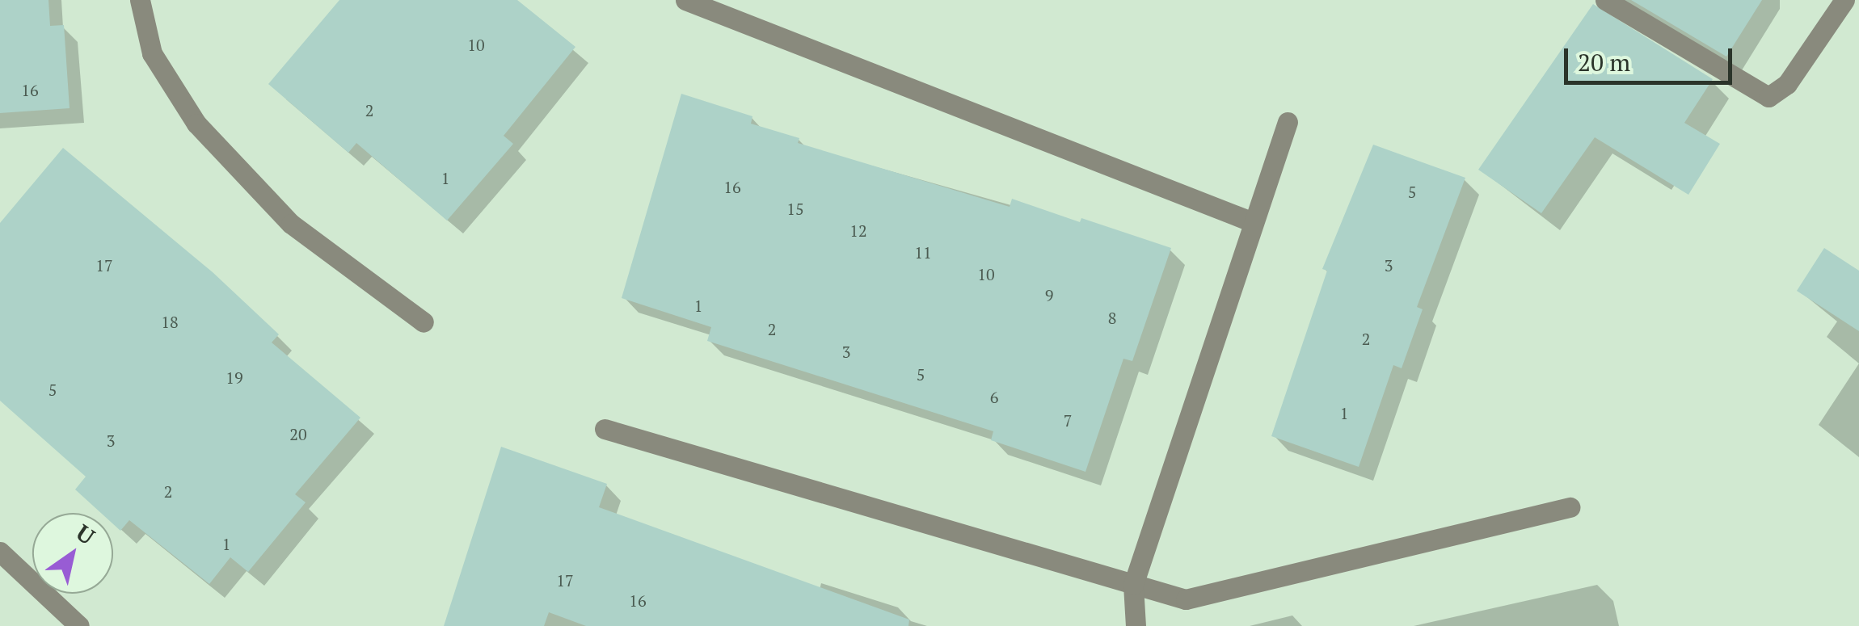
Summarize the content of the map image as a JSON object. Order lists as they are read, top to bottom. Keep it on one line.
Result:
{"house_numbers":["10","16","2","1","16","5","15","12","11","17","3","10","9","1","8","18","2","2","3","5","19","5","6","1","7","20","3","2","1","17","16"],"scale_bar":"20 m","north":"top right"}
